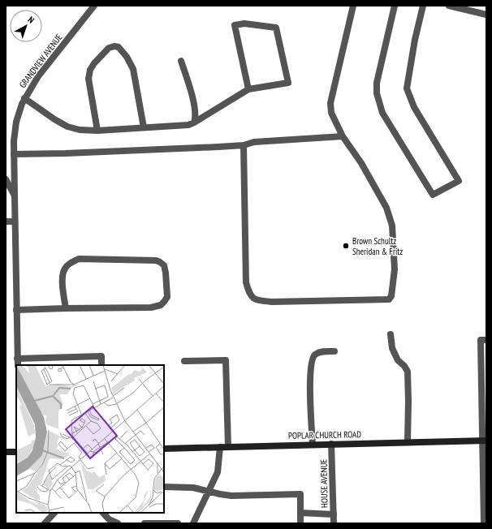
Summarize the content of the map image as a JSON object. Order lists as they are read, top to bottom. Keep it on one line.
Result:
{"streets":{"street":["GRANDVIEW AVENUE","POPLAR CHURCH ROAD","HOUSE AVENUE"]},"crossings":[["POPLAR CHURCH ROAD","HOUSE AVENUE"]],"places":["Brown Schultz Sheridan & Fritz"],"north":"top right"}
